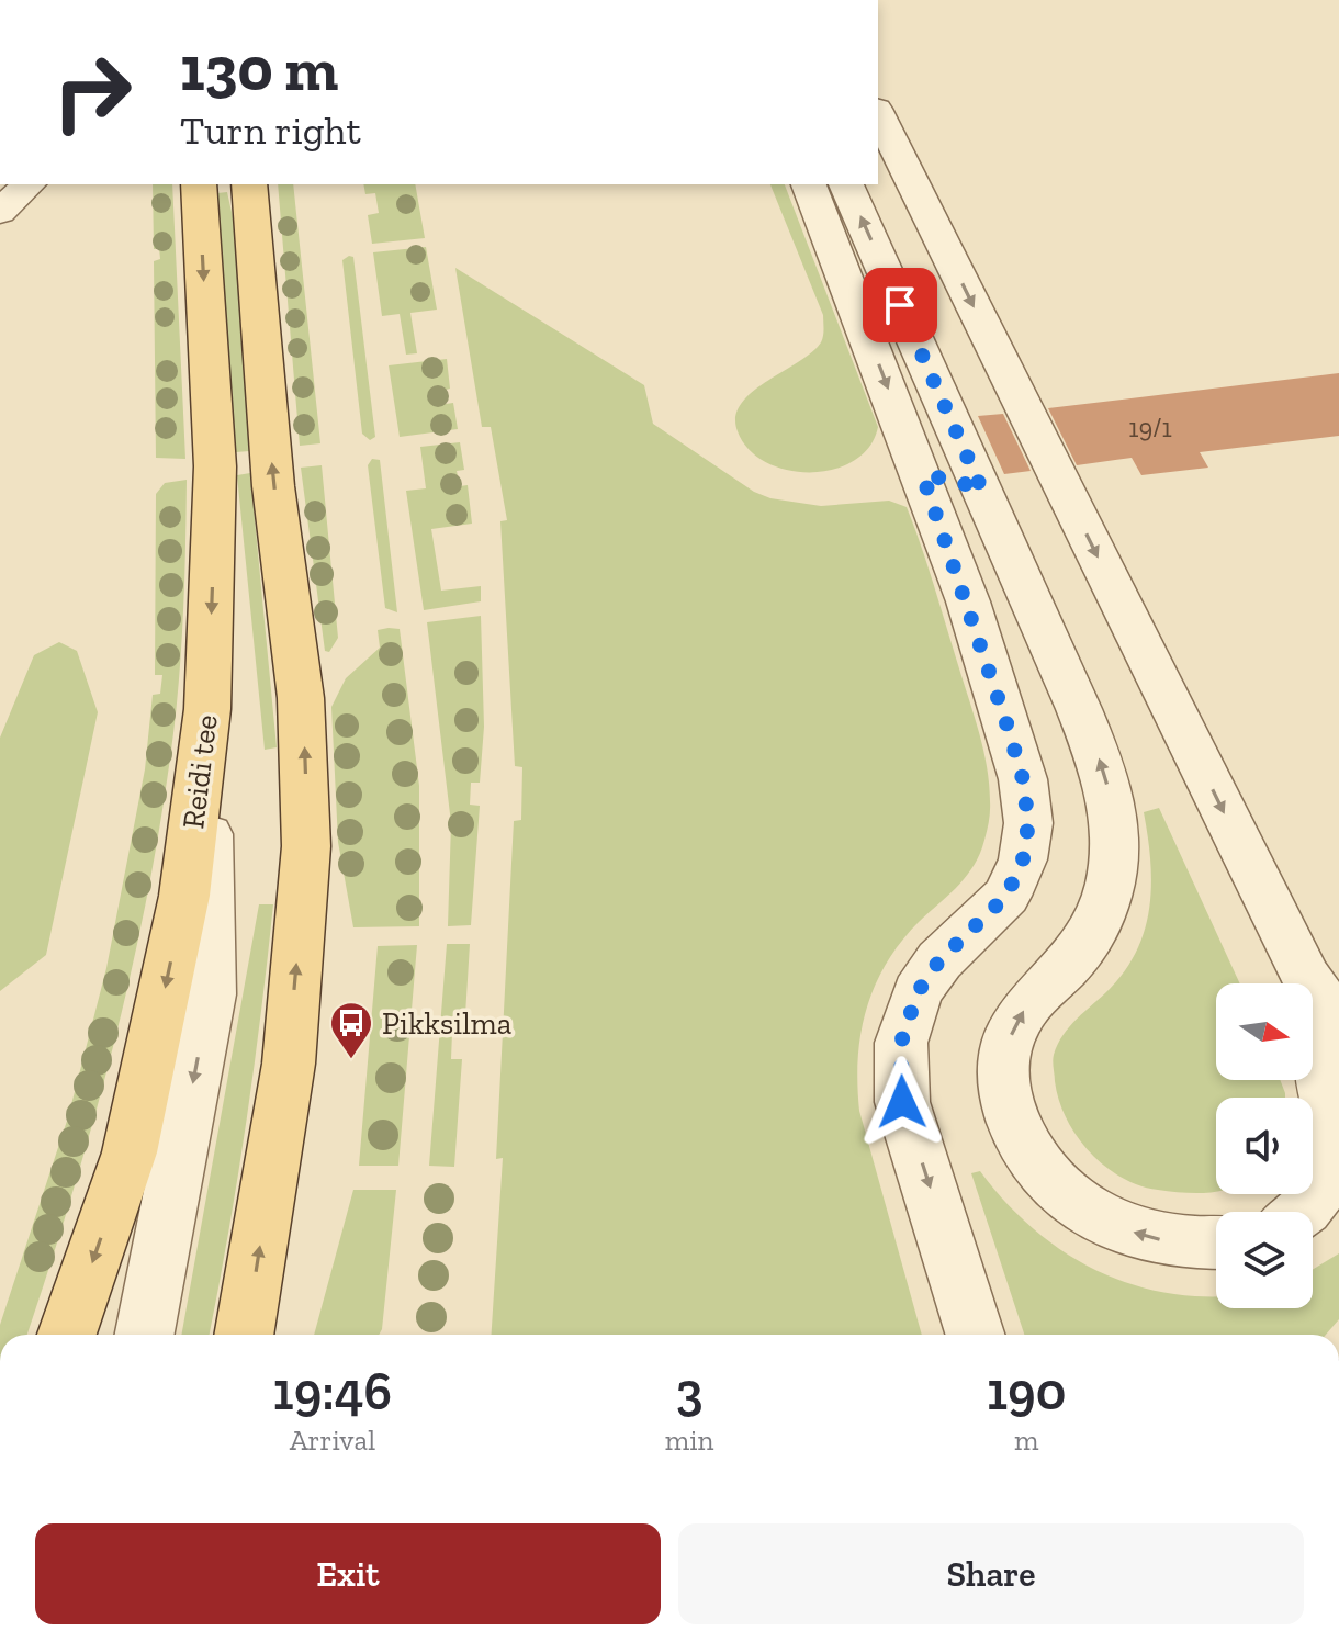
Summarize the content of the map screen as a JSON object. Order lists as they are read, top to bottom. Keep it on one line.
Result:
{"streets":{"main road":["Reidi tee"]},"places":{"bus stop":["Pikksilma"]},"house_numbers":["19/1"],"north":"right","page":{"turn":["130 m","Turn right"],"eta":["19:46","Arrival","3","min","190","m"],"buttons":["Exit","Share"]}}
